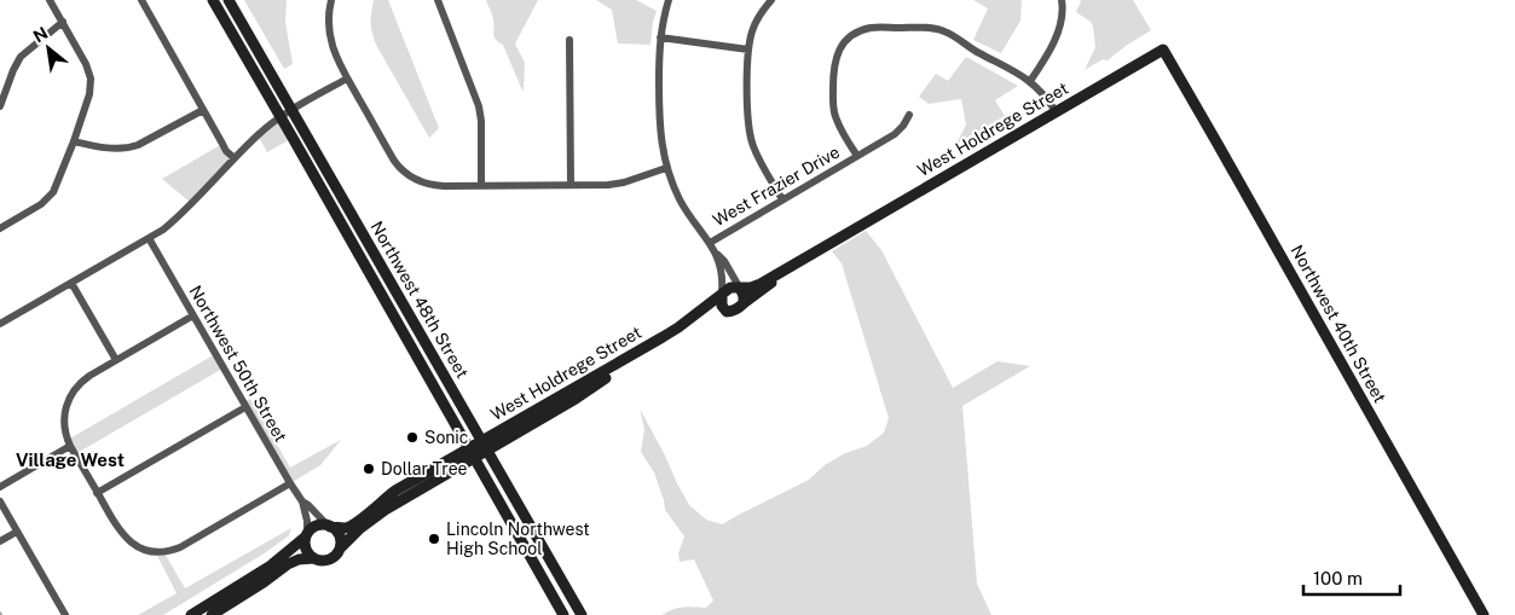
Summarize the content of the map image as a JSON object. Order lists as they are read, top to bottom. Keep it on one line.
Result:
{"streets":{"main road":["West Holdrege Street","Northwest 48th Street","Northwest 40th Street"],"street":["West Frazier Drive","Northwest 50th Street"]},"crossings":[["West Holdrege Street","Northwest 48th Street"],["West Holdrege Street","Northwest 40th Street"],["West Holdrege Street","Northwest 50th Street"]],"districts":["Village West"],"places":["Sonic","Dollar Tree","Lincoln Northwest High School"],"scale_bar":"100 m","north":"top left"}
